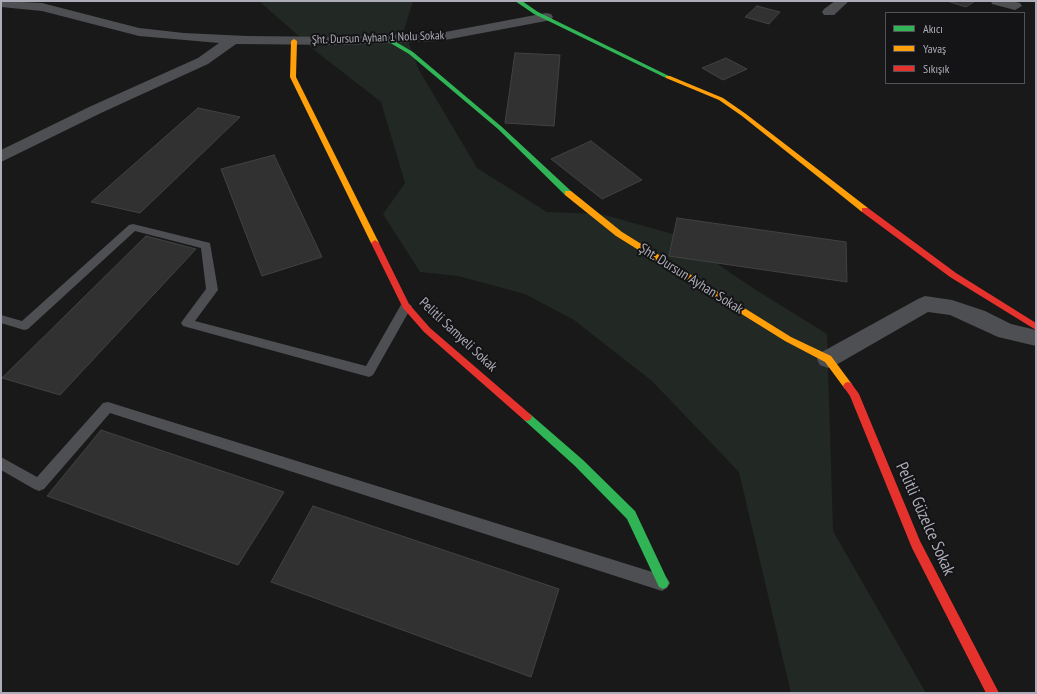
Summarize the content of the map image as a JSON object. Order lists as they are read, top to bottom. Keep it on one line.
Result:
{"streets":{"street":["Şht. Dursun Ayhan 1 Nolu Sokak","Şht. Dursun Ayhan Sokak","Pelitli Samyeli Sokak","Pelitli Güzelce Sokak"]},"crossings":[["Şht. Dursun Ayhan 1 Nolu Sokak","Şht. Dursun Ayhan Sokak"],["Şht. Dursun Ayhan 1 Nolu Sokak","Pelitli Samyeli Sokak"],["Şht. Dursun Ayhan Sokak","Pelitli Güzelce Sokak"]],"legend":["Akıcı","Yavaş","Sıkışık"]}
